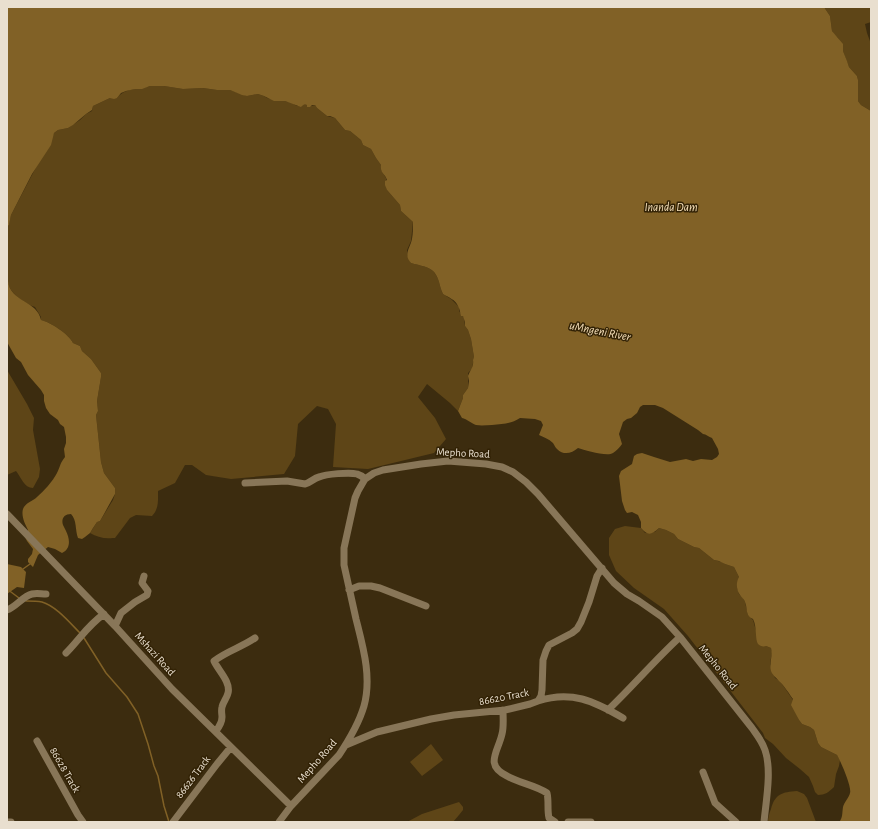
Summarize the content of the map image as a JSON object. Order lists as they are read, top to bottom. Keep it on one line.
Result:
{"streets":{"street":["Mepho Road","Mshazi Road","86620 Track","86628 Track","86626 Track"]},"crossings":[["Mepho Road","Mshazi Road"],["Mepho Road","86620 Track"],["Mshazi Road","86626 Track"]],"water":["Inanda Dam","uMngeni River"]}
